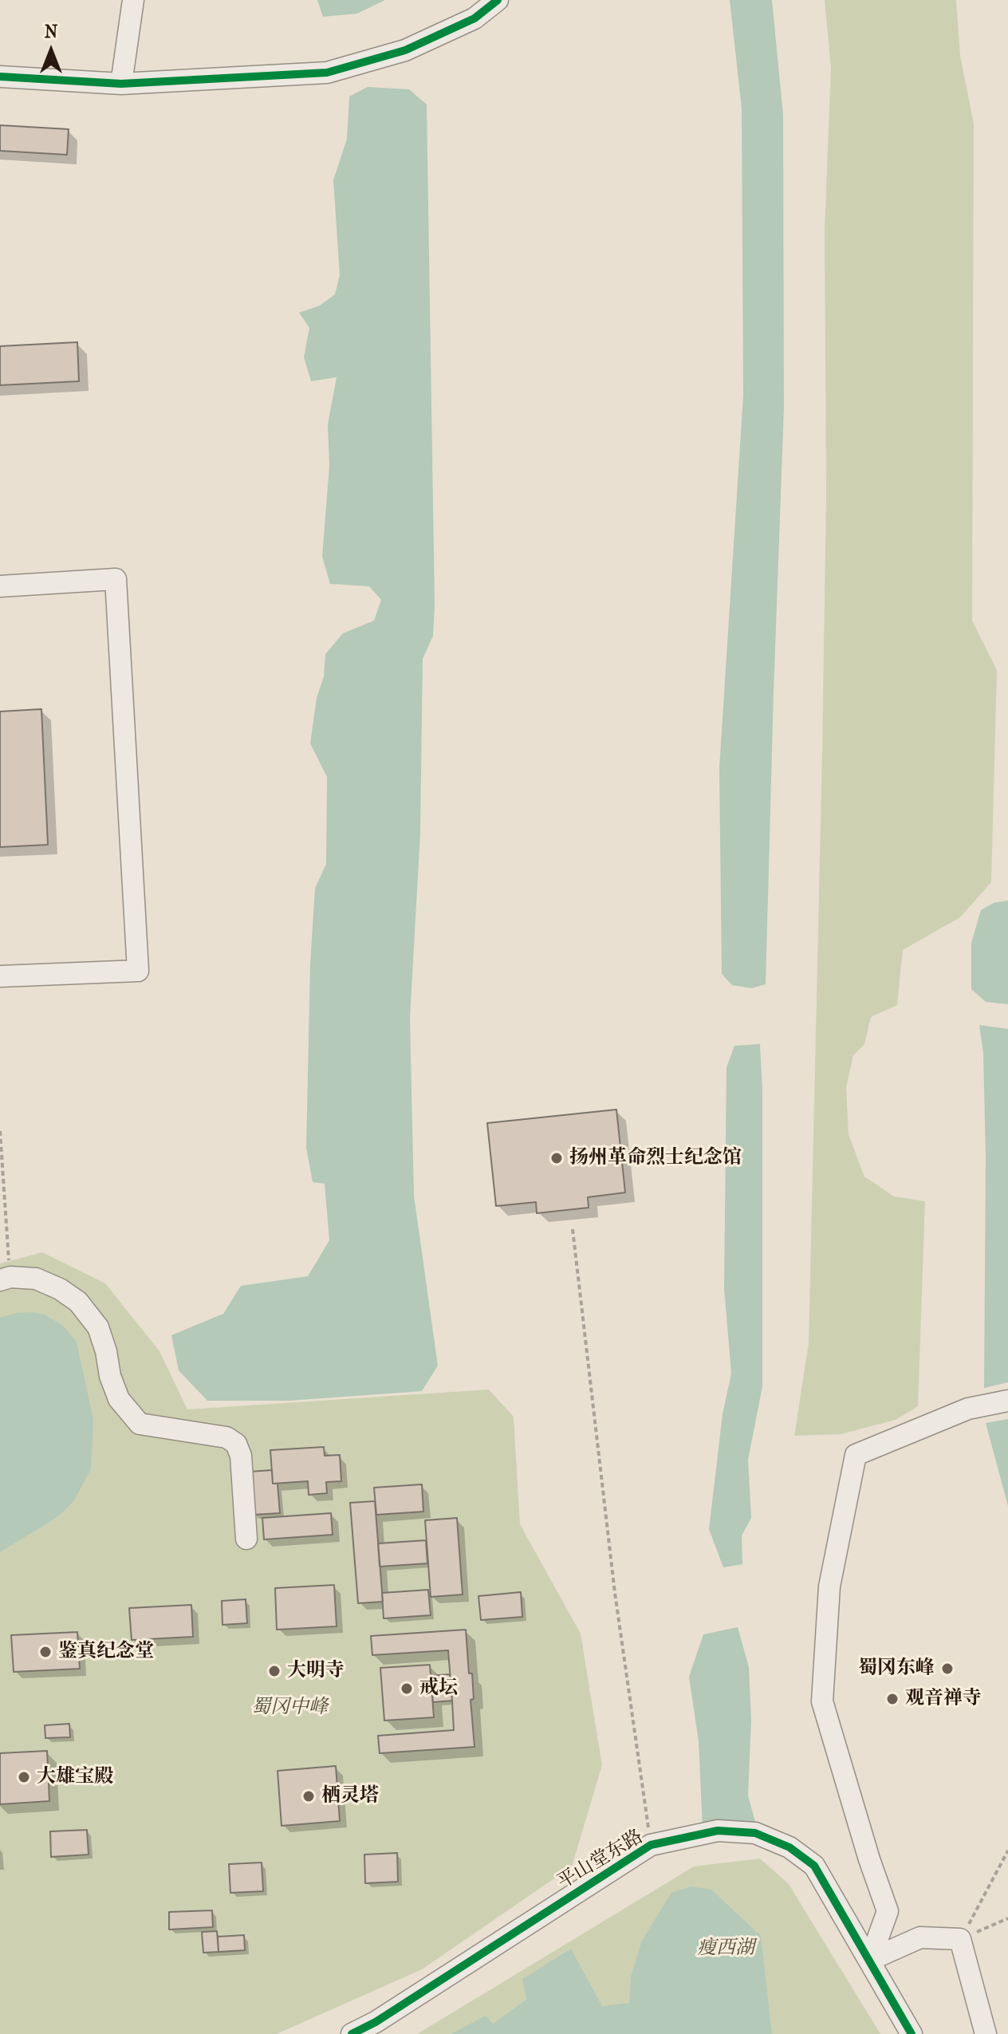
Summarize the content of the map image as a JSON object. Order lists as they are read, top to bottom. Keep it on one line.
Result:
{"streets":{"street":["平山堂东路"]},"parks":["蜀冈中峰","瘦西湖"],"places":["扬州革命烈士纪念馆","鉴真纪念堂","蜀冈东峰","大明寺","戒坛","观音禅寺","大雄宝殿","栖灵塔"],"north":"top"}
